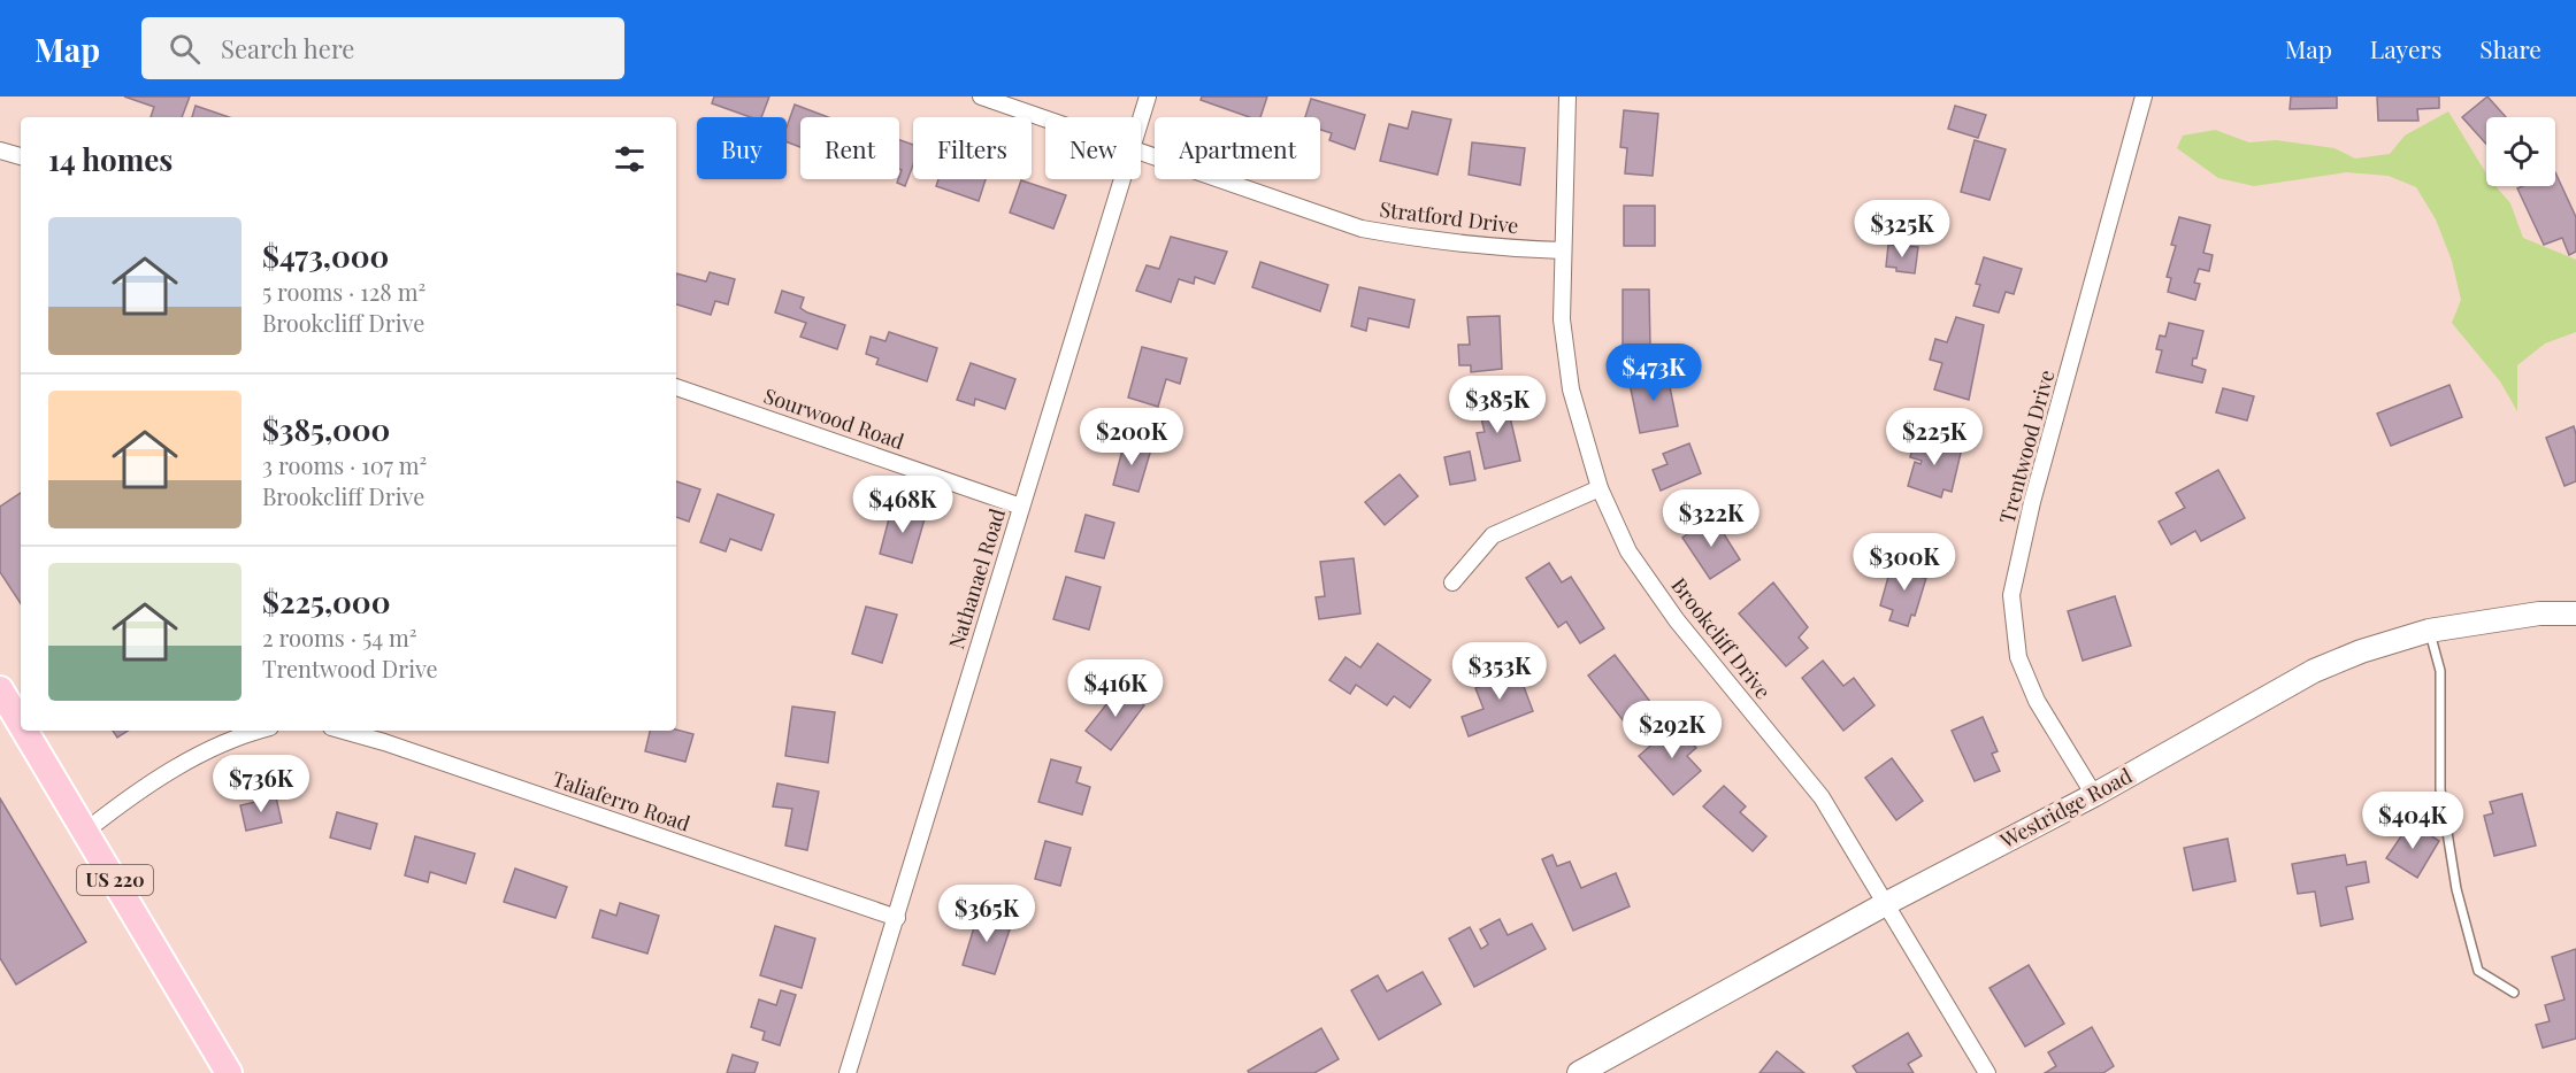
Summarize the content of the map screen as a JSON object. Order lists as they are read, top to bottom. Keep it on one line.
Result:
{"streets":{"main road":["Westridge Road","US 220"],"street":["Stratford Drive","Sourwood Road","Trentwood Drive","Nathanael Road","Brookcliff Drive","Taliaferro Road"]},"crossings":[["Stratford Drive","Brookcliff Drive"],["Sourwood Road","Nathanael Road"],["Trentwood Drive","Westridge Road"],["Nathanael Road","Taliaferro Road"],["Brookcliff Drive","Westridge Road"]],"page":{"header":"Map","search":"Search here","nav":["Map","Layers","Share"],"chip":["Buy","Rent","Filters","New","Apartment"],"heading":"14 homes","price":["$325K","$473K","$385K","$200K","$225K","$468K","$322K","$300K","$353K","$416K","$292K","$736K","$404K","$365K"],"list":[{"name":"$473,000","note":"5 rooms · 128 m² · Brookcliff Drive"},{"name":"$385,000","note":"3 rooms · 107 m² · Brookcliff Drive"},{"name":"$225,000","note":"2 rooms · 54 m² · Trentwood Drive"}]}}
